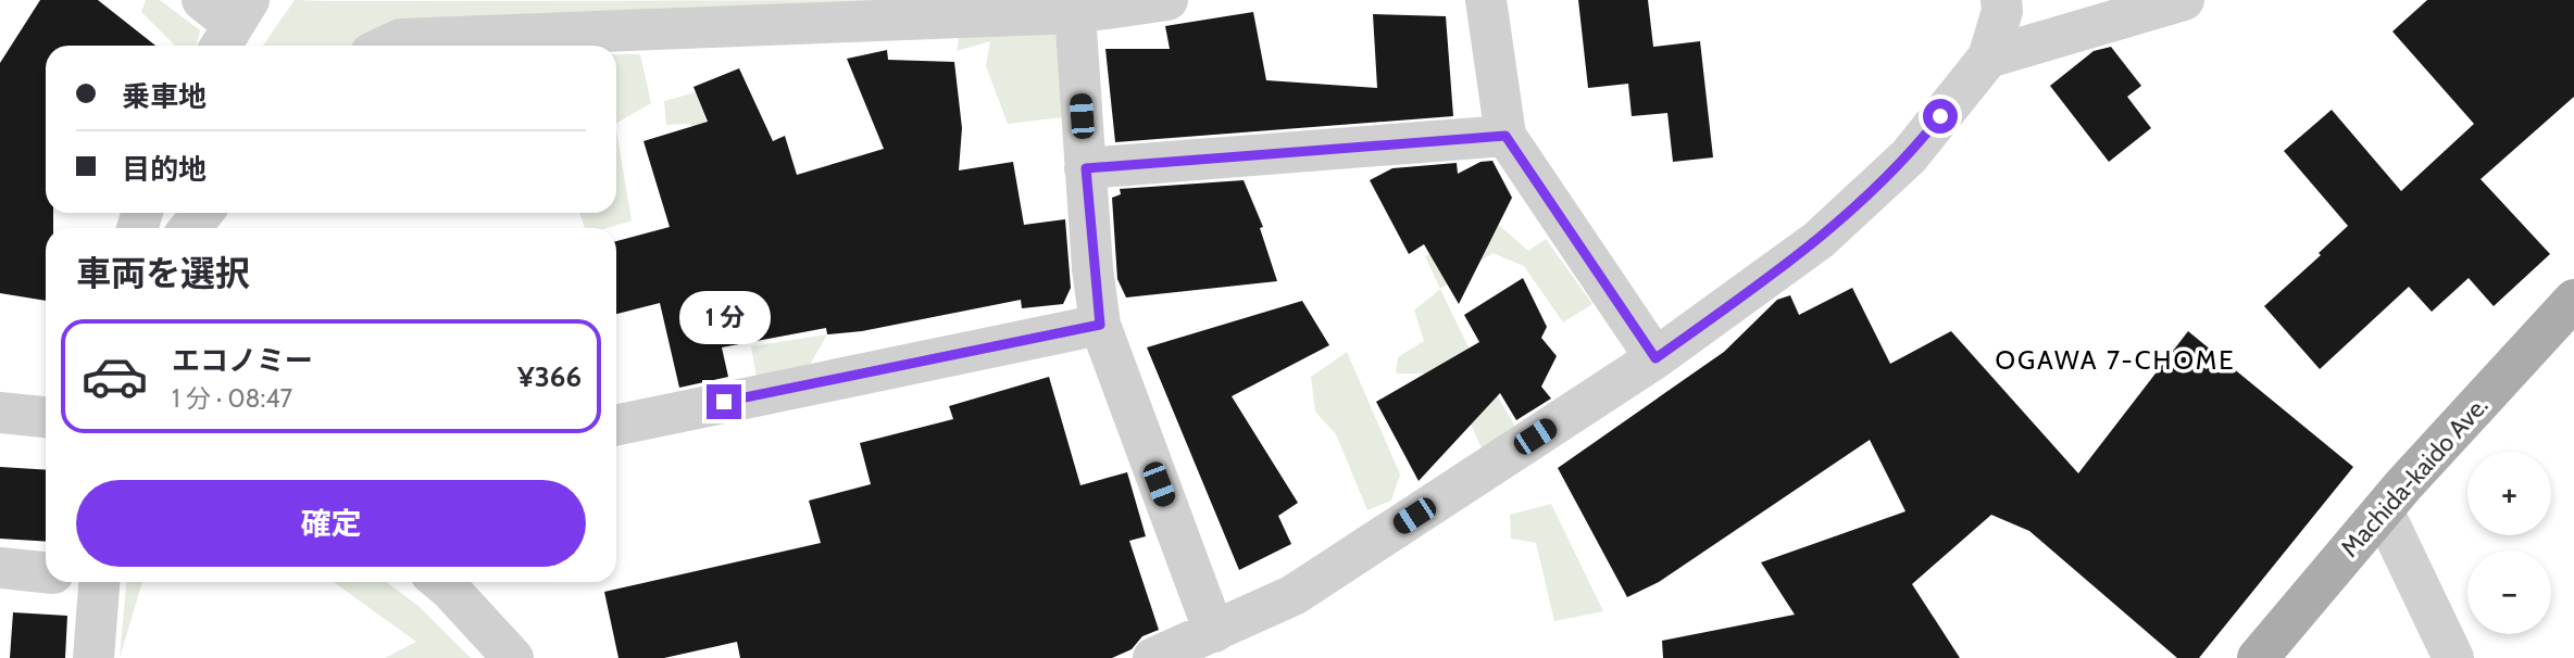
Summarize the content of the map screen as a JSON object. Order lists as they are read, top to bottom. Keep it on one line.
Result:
{"streets":{"main road":["Machida-kaido Ave."]},"districts":["OGAWA 7-CHOME"],"page":{"banner":["乗車地","目的地"],"heading":"車両を選択","bubble":"1 分","list":[{"name":"エコノミー","note":"1 分 · 08:47","value":"¥366"}],"map_buttons":["+","−"],"buttons":"確定"}}
